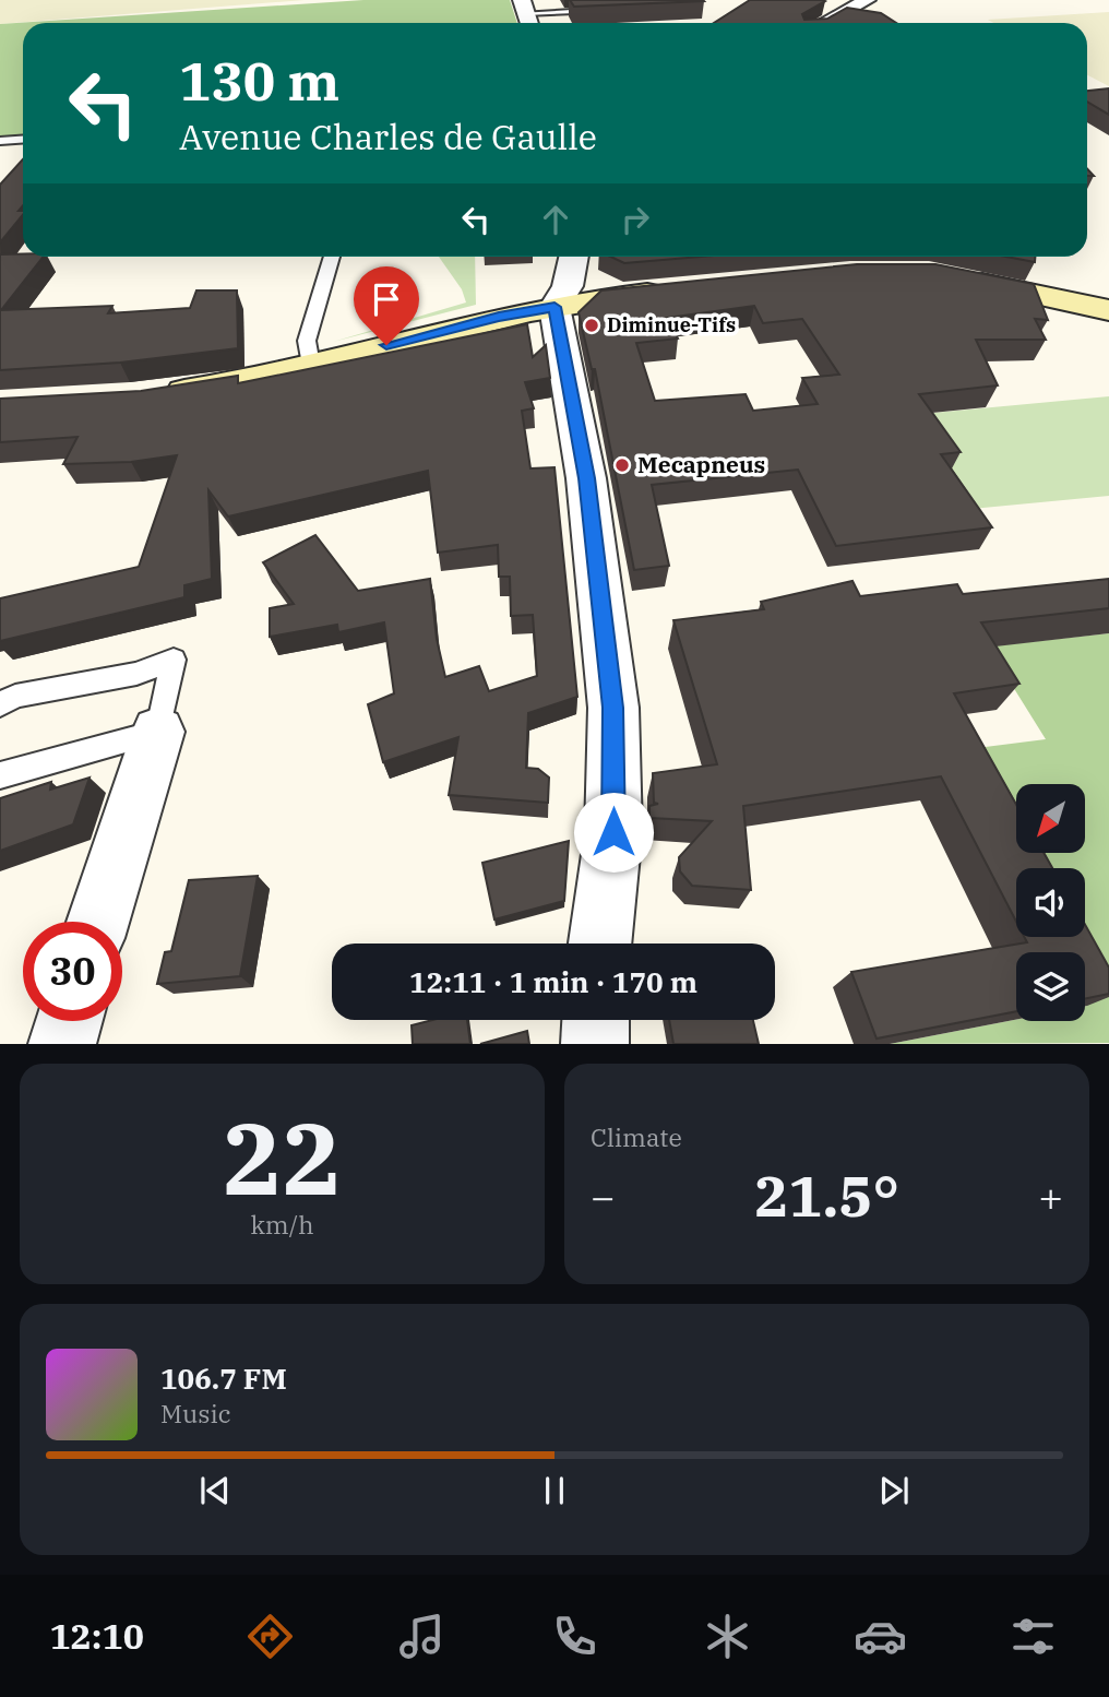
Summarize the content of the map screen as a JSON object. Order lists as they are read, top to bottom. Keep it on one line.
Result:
{"places":["Diminue-Tifs","Mecapneus"],"north":"bottom left","page":{"turn":["130 m","Avenue Charles de Gaulle"],"limit":"30","trip":"12:11 · 1 min · 170 m","tile":[["22","km/h"],"Climate"],"heat":["−","21.5°","+"],"song":["106.7 FM","Music"],"tabs":"12:10"}}
